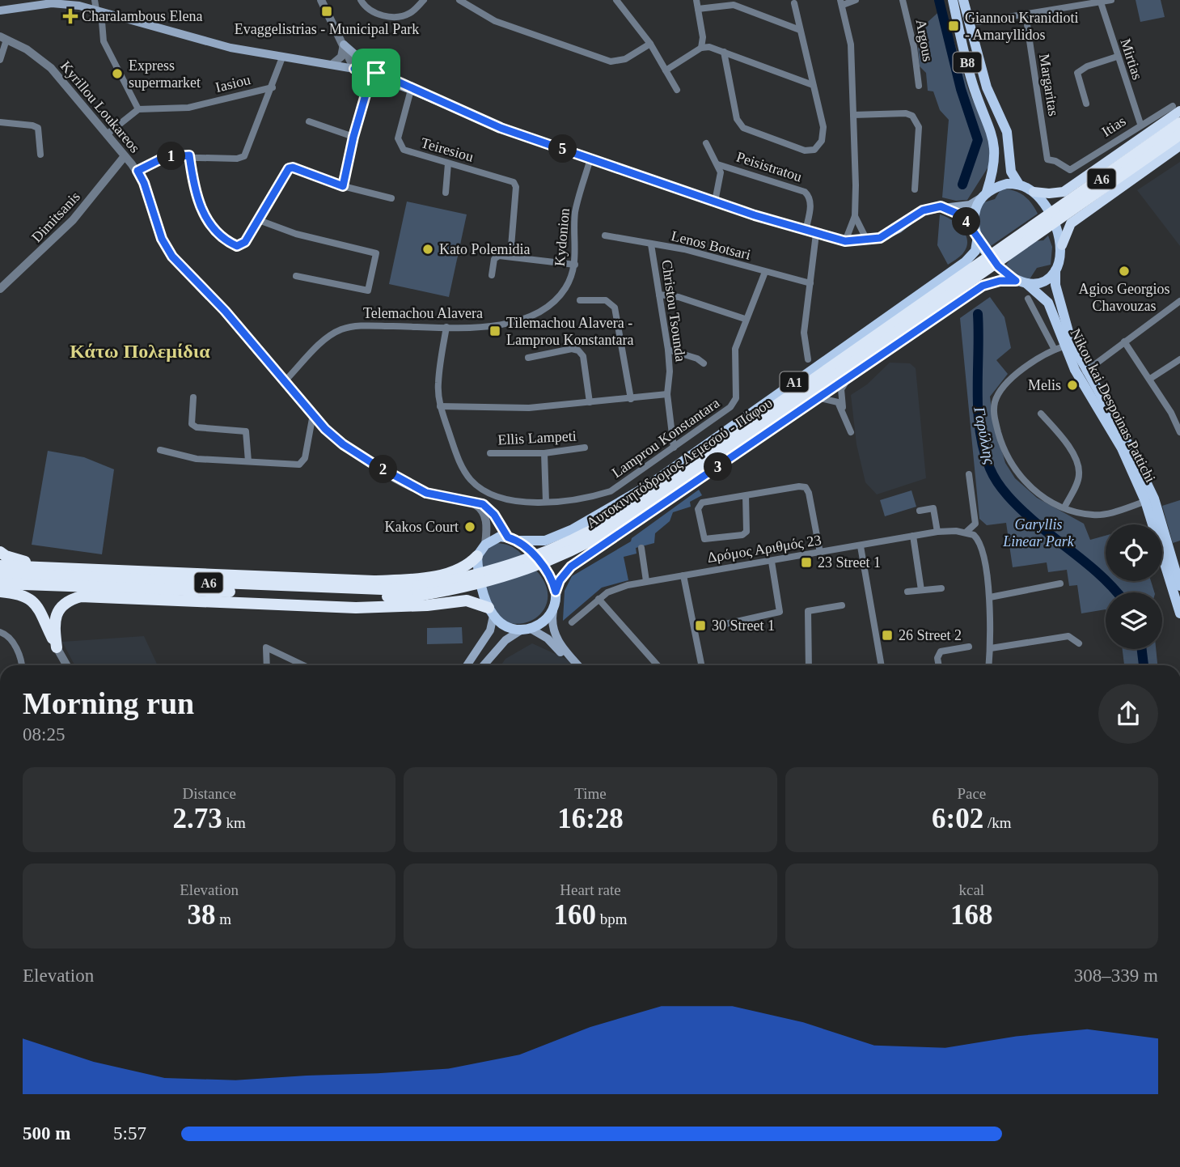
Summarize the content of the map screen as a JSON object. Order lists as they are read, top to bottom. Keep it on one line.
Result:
{"streets":{"highway":["A6","Αυτοκινητόδρομος Λεμεσού - Πάφου"],"main road":["B8","A1","Nikou kai Despoinas Pattichi"],"street":["Argous","Mirtias","Iasiou","Margaritas","Kyrillou Loukareos","Itias","Teiresiou","Peisistratou","Dimitsanis","Kydonion","Lenos Botsari","Christou Tsounda","Telemachou Alavera","Ellis Lampeti","Lamprou Konstantara","Δρόμος Αριθμός 23"]},"crossings":[["Mirtias","Itias"],["B8","A1"],["B8","Nikou kai Despoinas Pattichi"],["Margaritas","Itias"],["Kyrillou Loukareos","Dimitsanis"],["Kyrillou Loukareos","Telemachou Alavera"],["Kyrillou Loukareos","A1"],["A6","Αυτοκινητόδρομος Λεμεσού - Πάφου"],["Kydonion","Telemachou Alavera"],["Lenos Botsari","Christou Tsounda"],["Lenos Botsari","Lamprou Konstantara"],["Christou Tsounda","Lamprou Konstantara"],["Telemachou Alavera","Lamprou Konstantara"],["A1","Nikou kai Despoinas Pattichi"]],"districts":["Κάτω Πολεμίδια"],"water":["Γαρύλλης"],"parks":["Garyllis Linear Park"],"places":{"transit":["Evaggelistrias - Municipal Park","Giannou Kranidioti - Amaryllidos","Tilemachou Alavera - Lamprou Konstantara","23 Street 1","30 Street 1","26 Street 2"],"health":["Charalambous Elena"],"other":["Express supermarket","Kato Polemidia","Agios Georgios Chavouzas","Melis","Kakos Court"]},"page":{"pins":["5","1","4","3","2"],"heading":["Morning run","08:25"],"stats":[["Distance","2.73 km"],["Time","16:28"],["Pace","6:02 /km"],["Elevation","38 m"],["Heart rate","160 bpm"],["kcal","168"]],"chart":["Elevation","308–339 m"],"list":[{"name":"500 m","note":"5:57"}]}}
